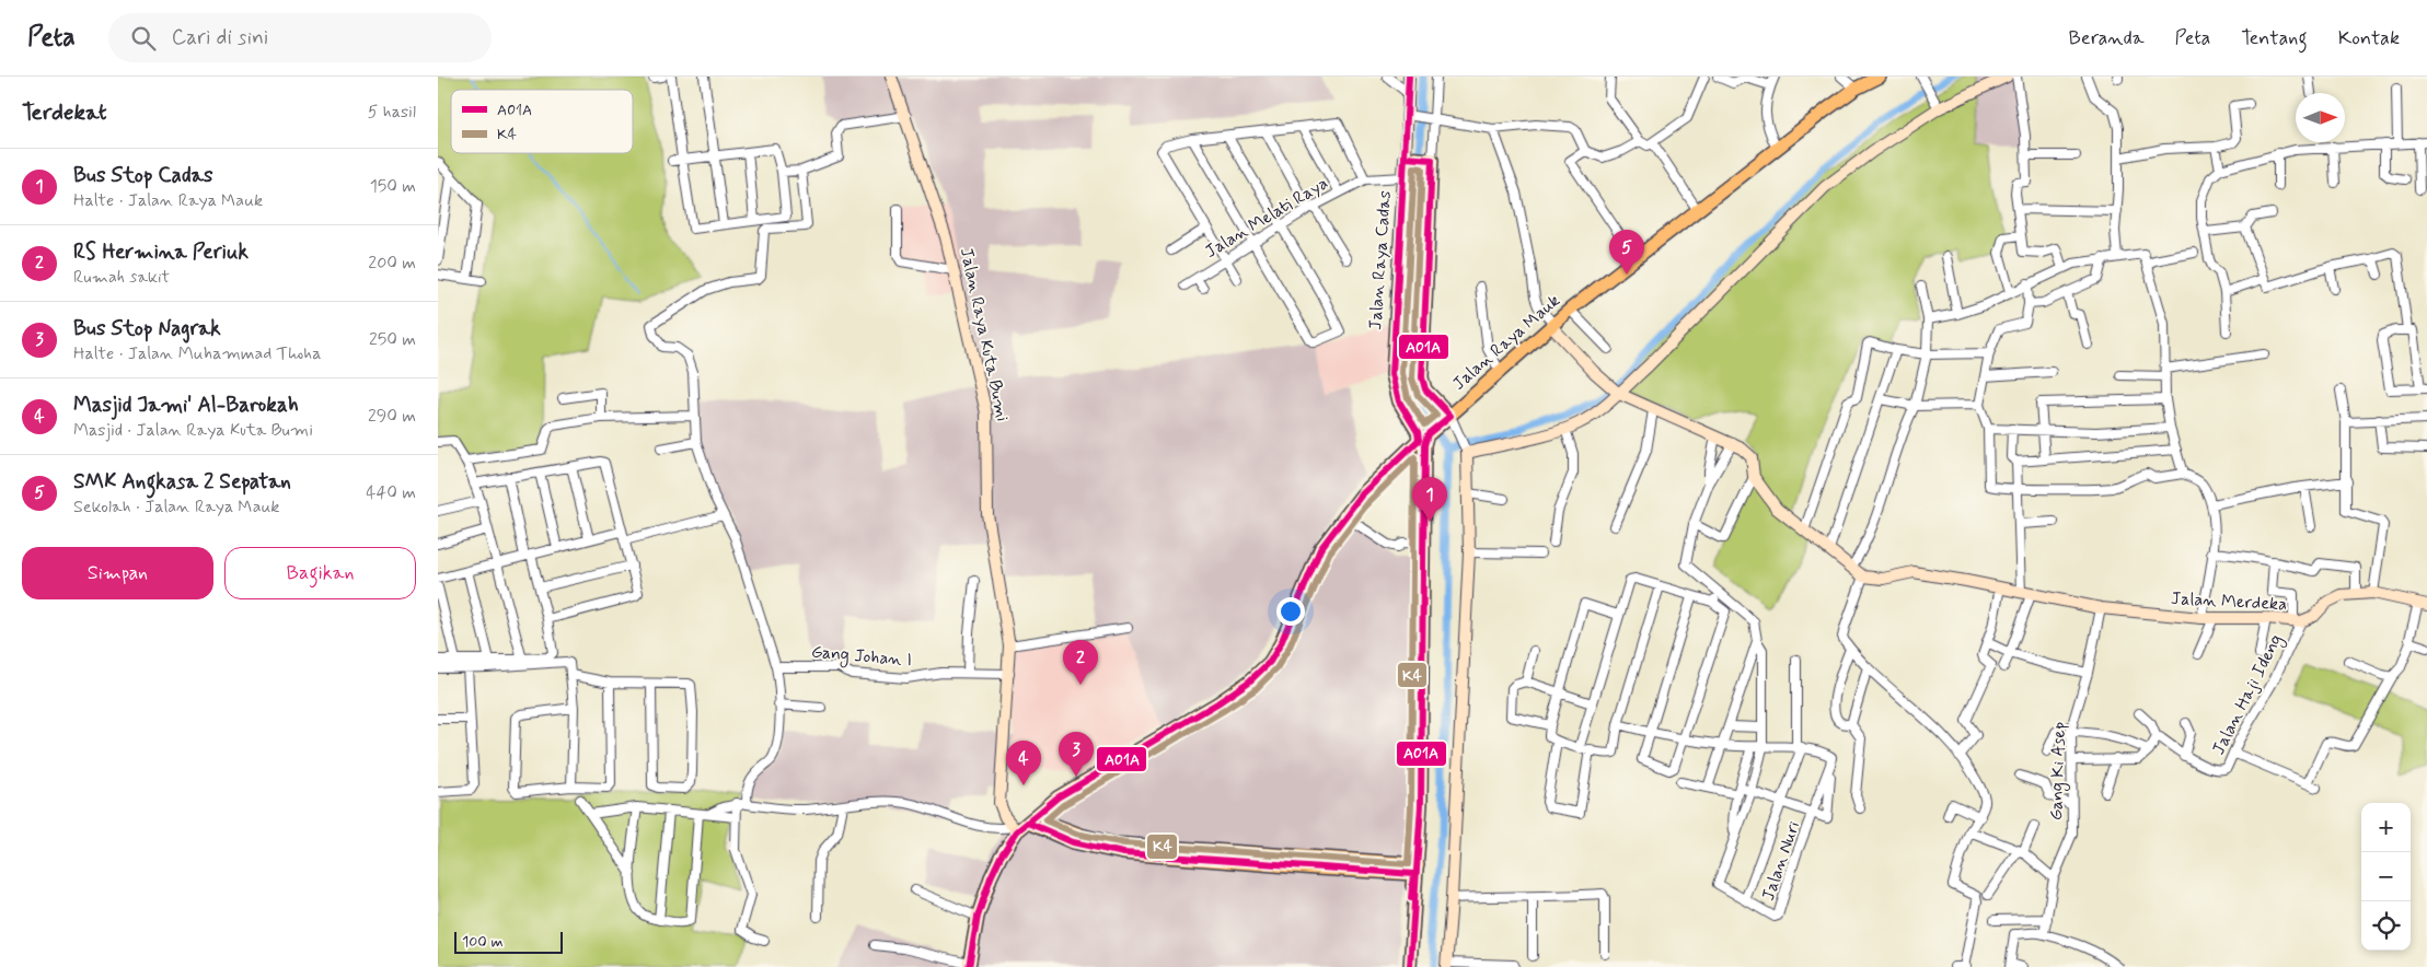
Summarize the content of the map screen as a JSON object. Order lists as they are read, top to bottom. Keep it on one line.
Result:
{"streets":{"main road":["Jalan Raya Cadas","Jalan Raya Mauk"],"street":["Jalan Melati Raya","Jalan Raya Kuta Bumi","Jalan Merdeka","Gang Johan I","Jalan Haji Ideng","Gang Ki Asep","Jalan Nuri"]},"crossings":[["Jalan Raya Cadas","Jalan Raya Mauk"],["Jalan Raya Kuta Bumi","Jalan Raya Mauk"],["Jalan Raya Kuta Bumi","Gang Johan I"],["Jalan Merdeka","Jalan Haji Ideng"],["Jalan Merdeka","Gang Ki Asep"]],"lines":["transit line A01A","transit line K4"],"legend":["A01A","K4"],"scale_bar":"100 m","north":"right","page":{"header":"Peta","search":"Cari di sini","nav":["Beranda","Peta","Tentang","Kontak"],"heading":["Terdekat","5 hasil"],"list":[{"mark":"1","name":"Bus Stop Cadas","note":"Halte · Jalan Raya Mauk","value":"150 m"},{"mark":"2","name":"RS Hermina Periuk","note":"Rumah sakit","value":"200 m"},{"mark":"3","name":"Bus Stop Nagrak","note":"Halte · Jalan Muhammad Thoha","value":"250 m"},{"mark":"4","name":"Masjid Jami' Al-Barokah","note":"Masjid · Jalan Raya Kuta Bumi","value":"290 m"},{"mark":"5","name":"SMK Angkasa 2 Sepatan","note":"Sekolah · Jalan Raya Mauk","value":"440 m"}],"pins":["5","1","2","3","4"],"buttons":["Simpan","Bagikan"],"map_buttons":["+","−"],"scale":"100 m"}}
